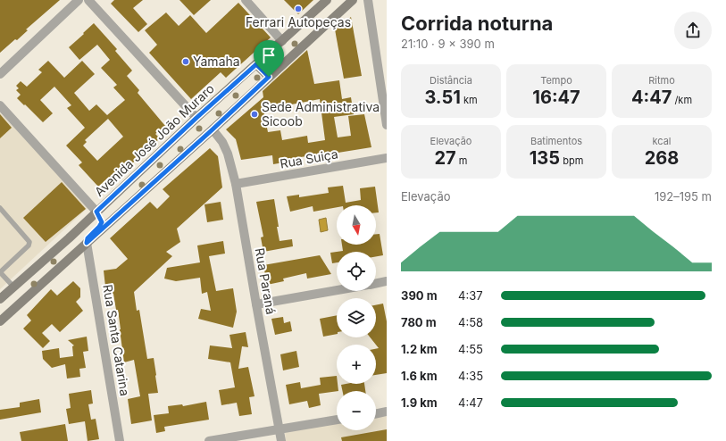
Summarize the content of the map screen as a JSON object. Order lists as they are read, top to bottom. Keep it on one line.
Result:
{"streets":{"main road":["Avenida José João Muraro"],"street":["Rua Suiça","Rua Paraná","Rua Santa Catarina"]},"crossings":[["Rua Suiça","Rua Paraná"]],"places":["Ferrari Autopeças","Yamaha","Sede Administrativa Sicoob"],"north":"bottom","page":{"heading":["Corrida noturna","21:10 · 9 × 390 m"],"stats":[["Distância","3.51 km"],["Tempo","16:47"],["Ritmo","4:47 /km"],["Elevação","27 m"],["Batimentos","135 bpm"],["kcal","268"]],"chart":["Elevação","192–195 m"],"map_buttons":["+","−"],"list":[{"name":"390 m","note":"4:37"},{"name":"780 m","note":"4:58"},{"name":"1.2 km","note":"4:55"},{"name":"1.6 km","note":"4:35"},{"name":"1.9 km","note":"4:47"}]}}
